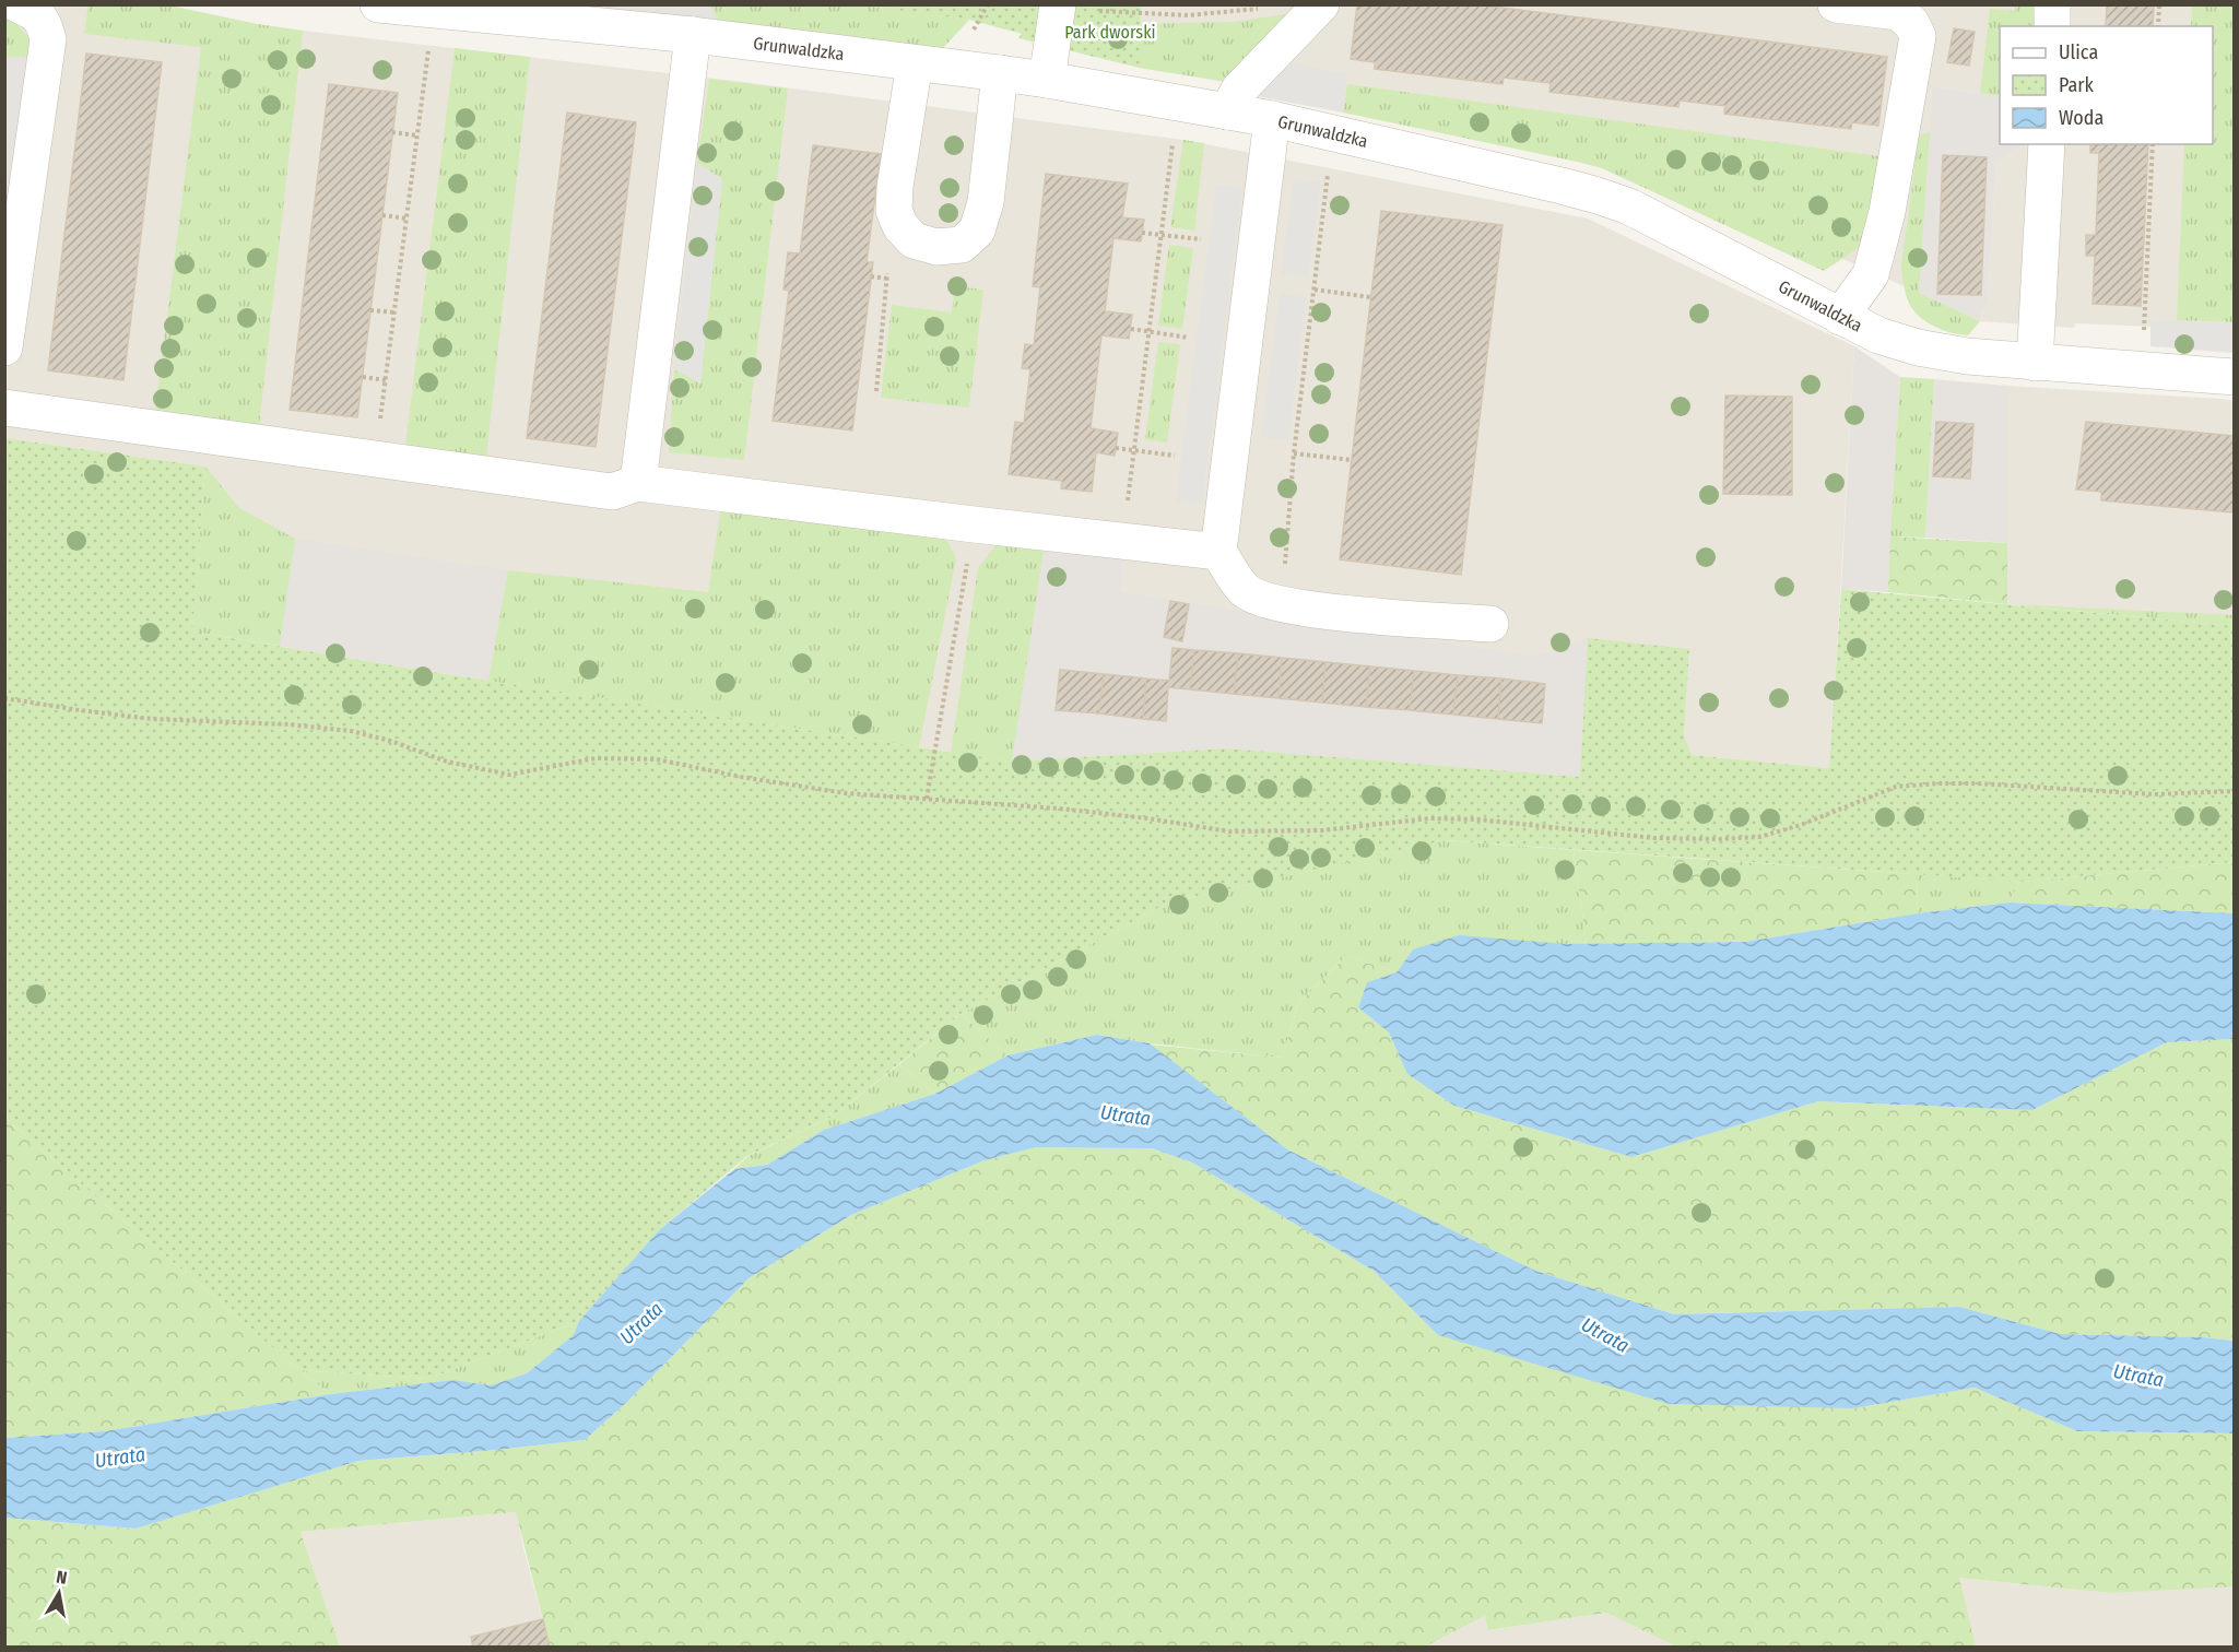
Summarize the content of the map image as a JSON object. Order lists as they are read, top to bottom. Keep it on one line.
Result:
{"streets":{"street":["Grunwaldzka"]},"water":["Utrata"],"parks":["Park dworski"],"legend":["Ulica","Park","Woda"],"north":"top"}
